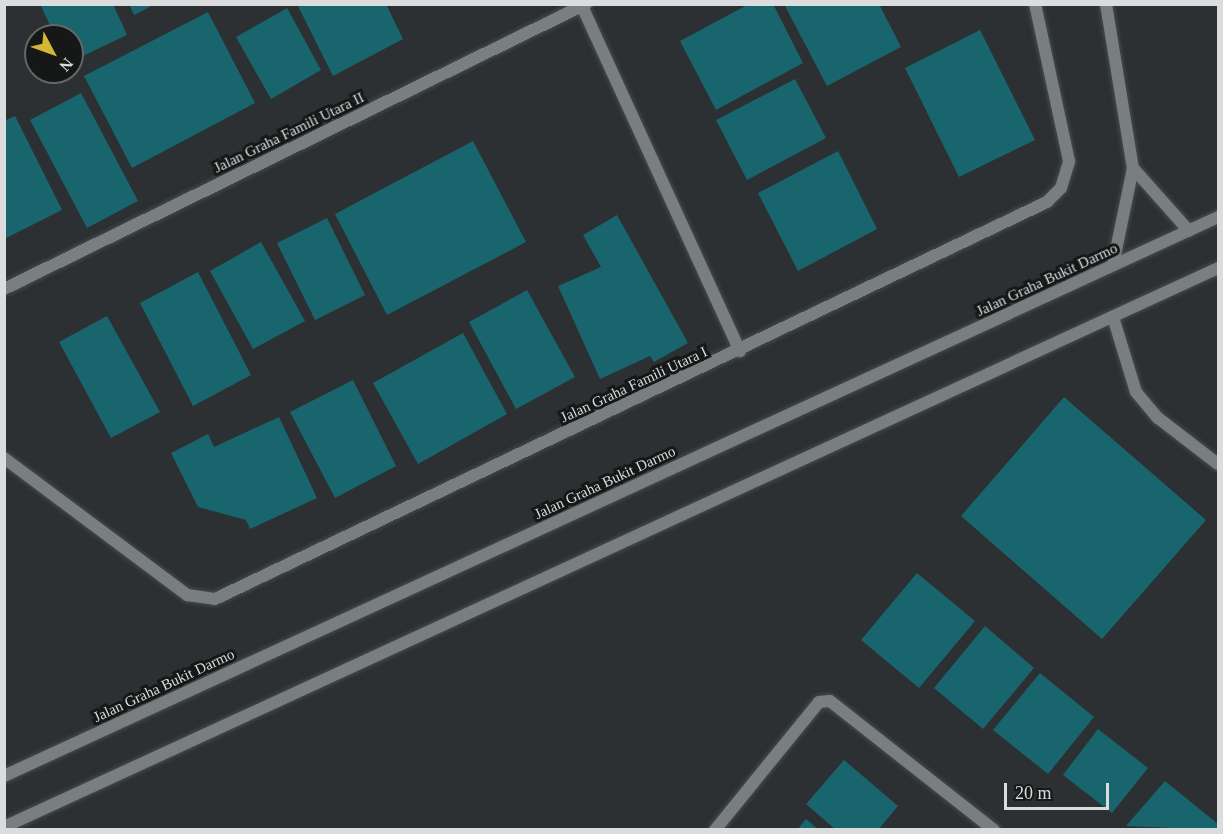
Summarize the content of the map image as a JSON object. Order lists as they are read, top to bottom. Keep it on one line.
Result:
{"streets":{"street":["Jalan Graha Famili Utara II","Jalan Graha Bukit Darmo","Jalan Graha Famili Utara I"]},"scale_bar":"20 m","north":"bottom right"}
